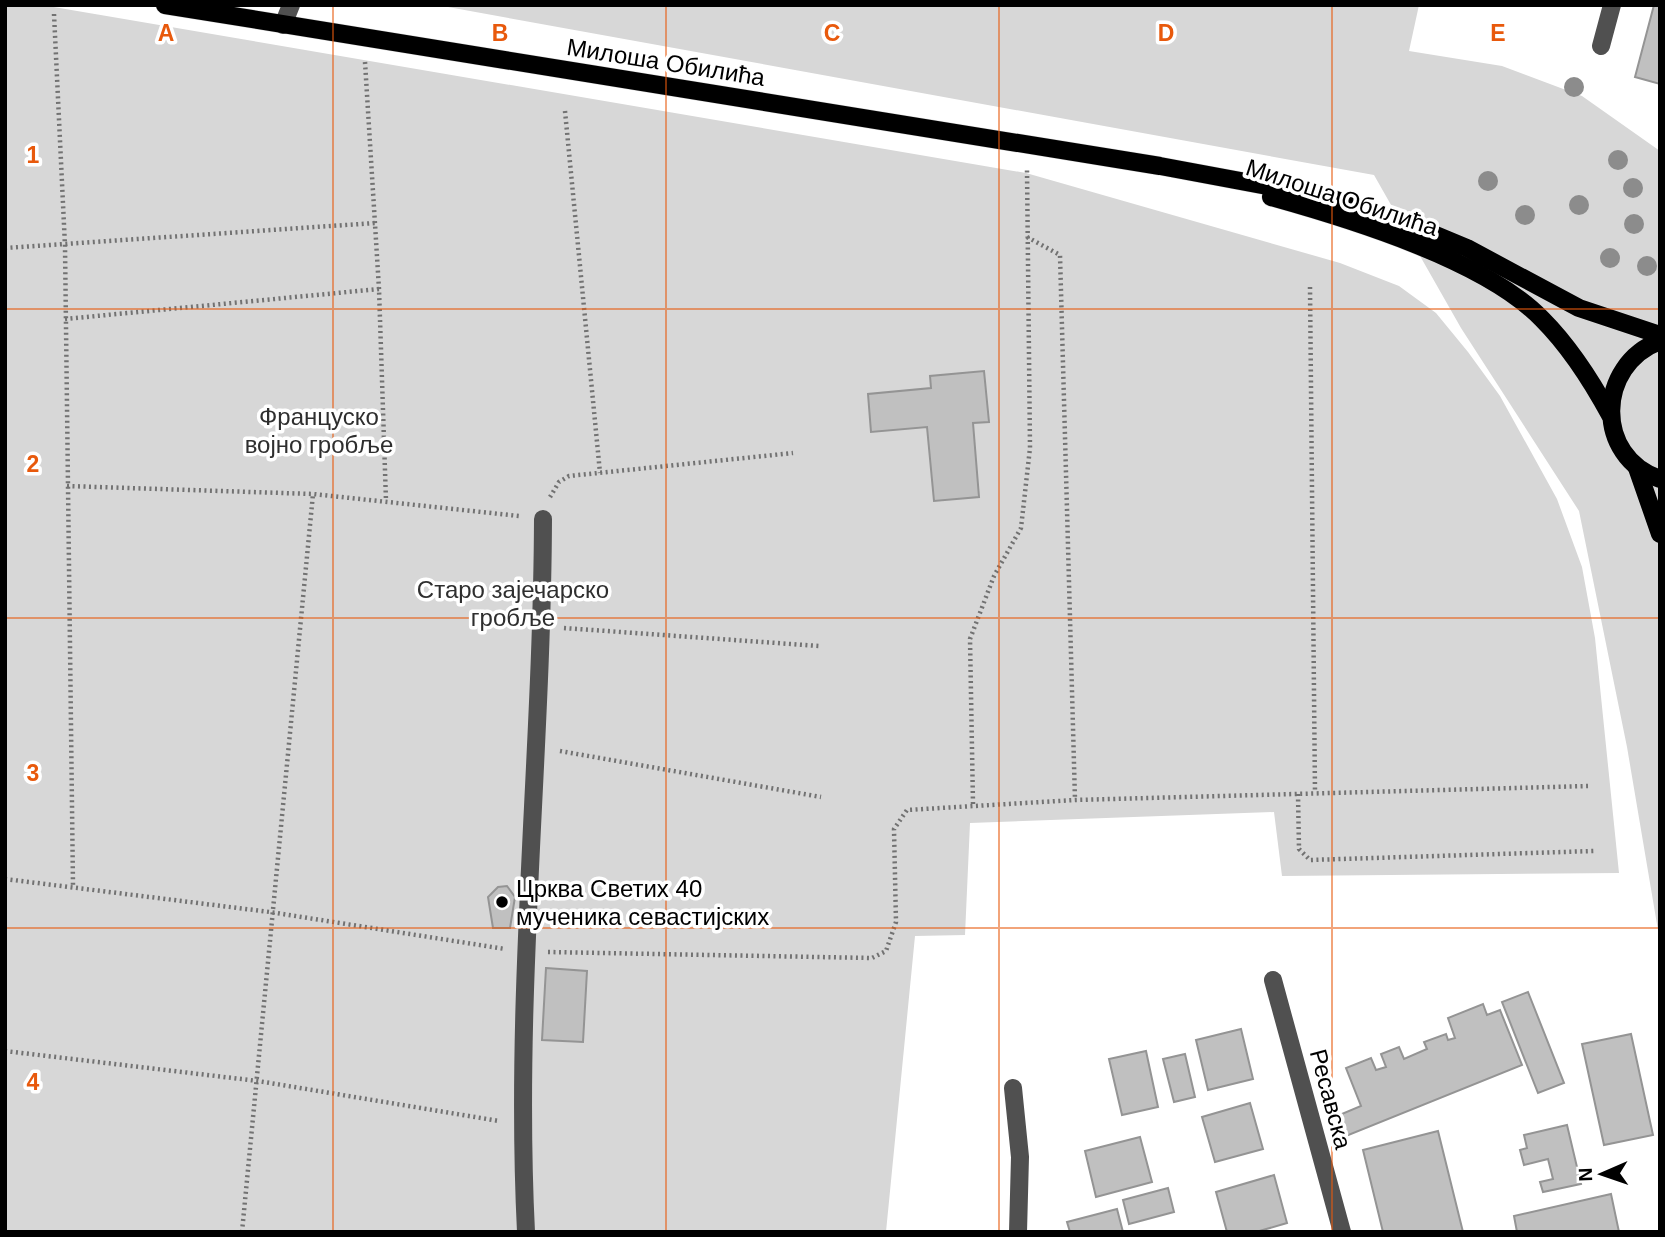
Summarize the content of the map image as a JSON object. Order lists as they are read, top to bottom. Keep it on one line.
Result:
{"streets":{"main road":["Милоша Обилића"],"street":["Ресавска"]},"parks":["Француско војно гробље","Старо зајечарско гробље"],"places":["Црква Светих 40 мученика севастијских"],"north":"left","grid":{"columns":["A","B","C","D","E"],"rows":["1","2","3","4"]}}
